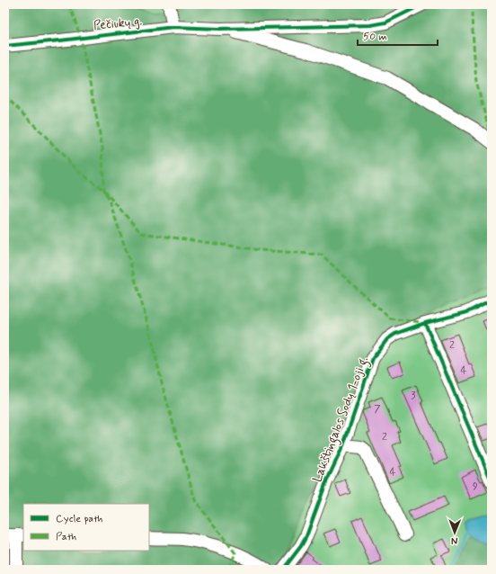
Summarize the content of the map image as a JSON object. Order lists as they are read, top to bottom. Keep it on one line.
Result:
{"streets":{"street":["Pečiukų g.","Lakštingalos Sodų 1-oji g."]},"house_numbers":["2","4","3","7","2","4","9"],"legend":["Cycle path","Path"],"scale_bar":"50 m","north":"bottom"}
